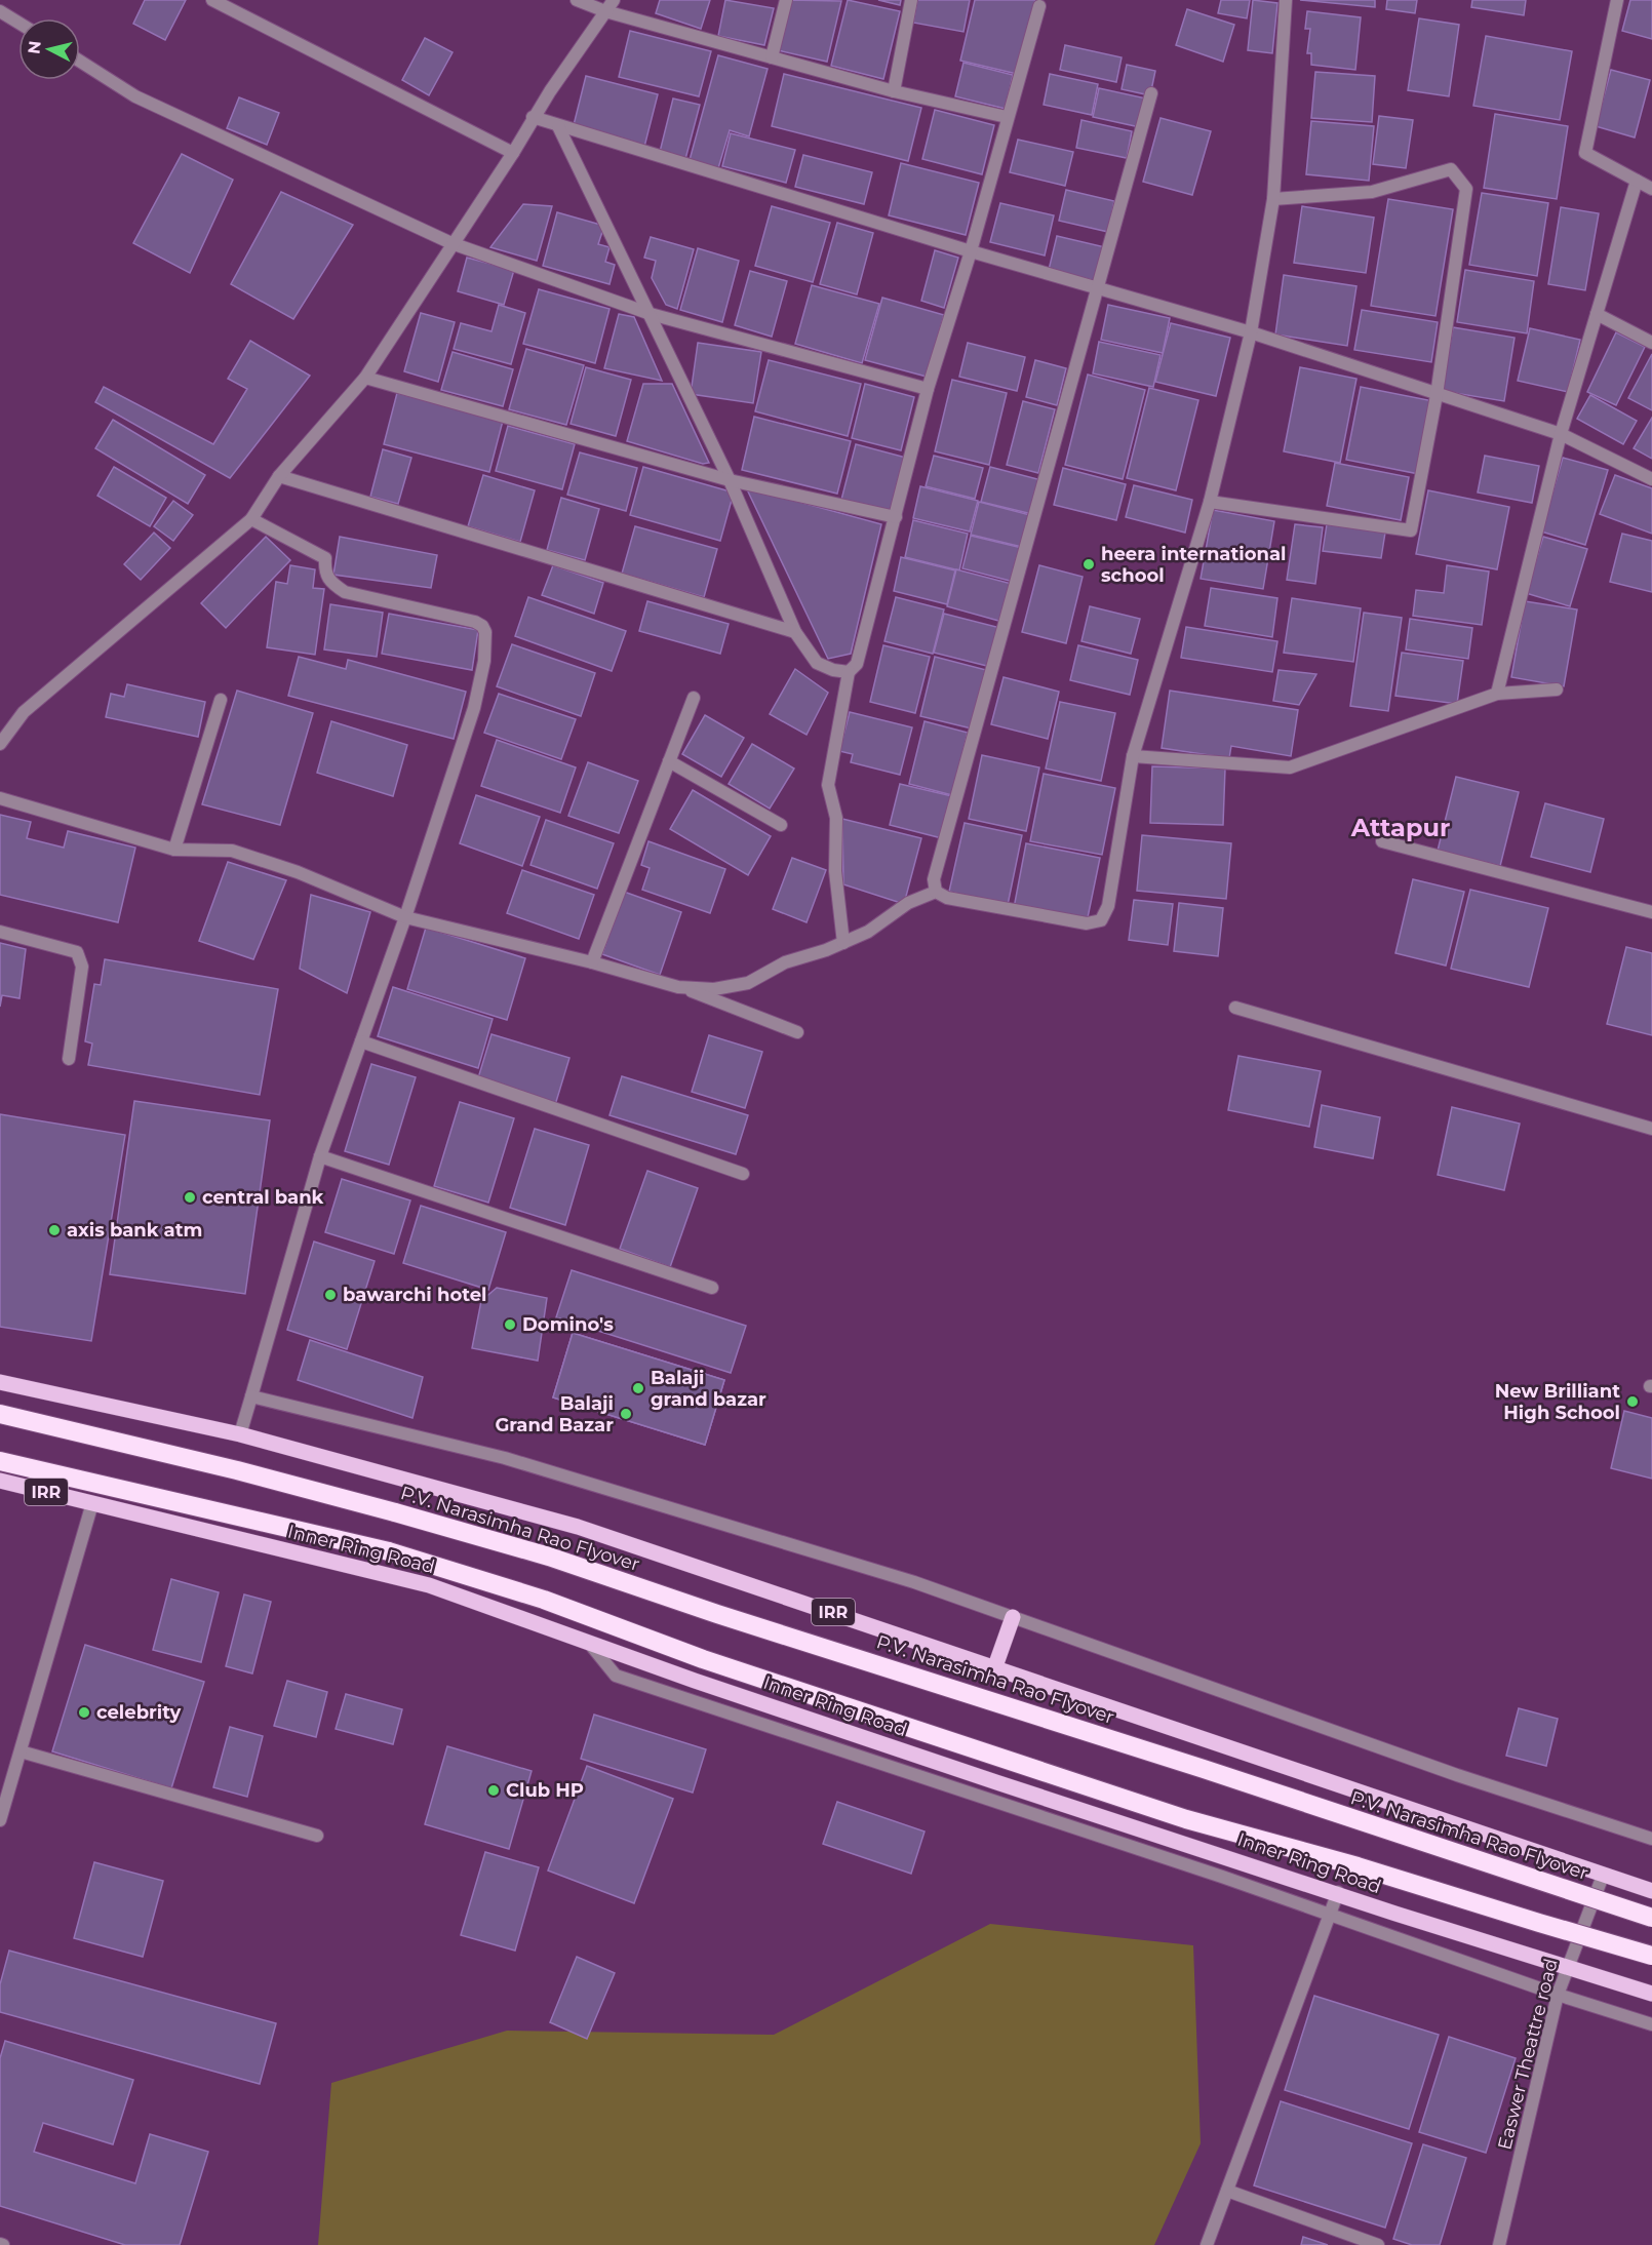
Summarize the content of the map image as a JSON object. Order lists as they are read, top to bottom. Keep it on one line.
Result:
{"streets":{"highway":["P.V. Narasimha Rao Flyover"],"main road":["IRR","Inner Ring Road"],"street":["Easwer Theattre road"]},"crossings":[["IRR","Easwer Theattre road"],["Inner Ring Road","Easwer Theattre road"]],"districts":["Attapur"],"places":["heera international school","central bank","axis bank atm","bawarchi hotel","Domino's","Balaji grand bazar","New Brilliant High School","Balaji Grand Bazar","celebrity","Club HP"],"north":"left"}
